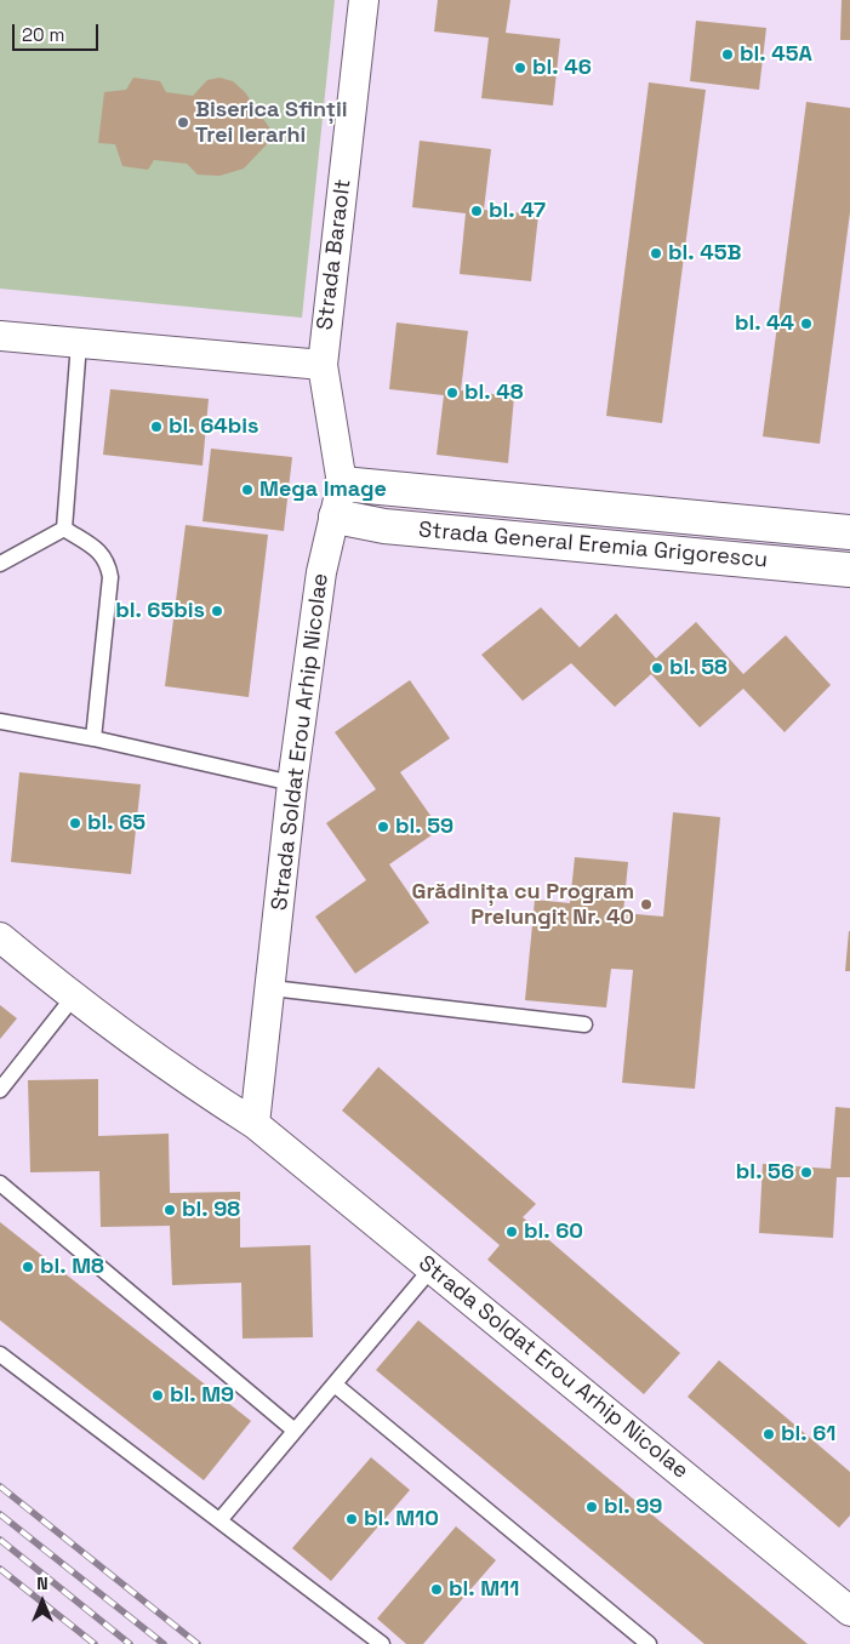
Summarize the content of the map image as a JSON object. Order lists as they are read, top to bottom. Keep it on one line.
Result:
{"streets":{"street":["Strada Baraolt","Strada General Eremia Grigorescu","Strada Soldat Erou Arhip Nicolae"]},"crossings":[["Strada Baraolt","Strada Soldat Erou Arhip Nicolae"],["Strada General Eremia Grigorescu","Strada Soldat Erou Arhip Nicolae"]],"places":["bl. 45A","bl. 46","Biserica Sfinții Trei Ierarhi","bl. 47","bl. 45B","bl. 44","bl. 48","bl. 64bis","Mega Image","bl. 65bis","bl. 58","bl. 65","bl. 59","Grădinița cu Program Prelungit Nr. 40","bl. 56","bl. 98","bl. 60","bl. M8","bl. M9","bl. 61","bl. 99","bl. M10","bl. M11"],"scale_bar":"20 m","north":"top"}
